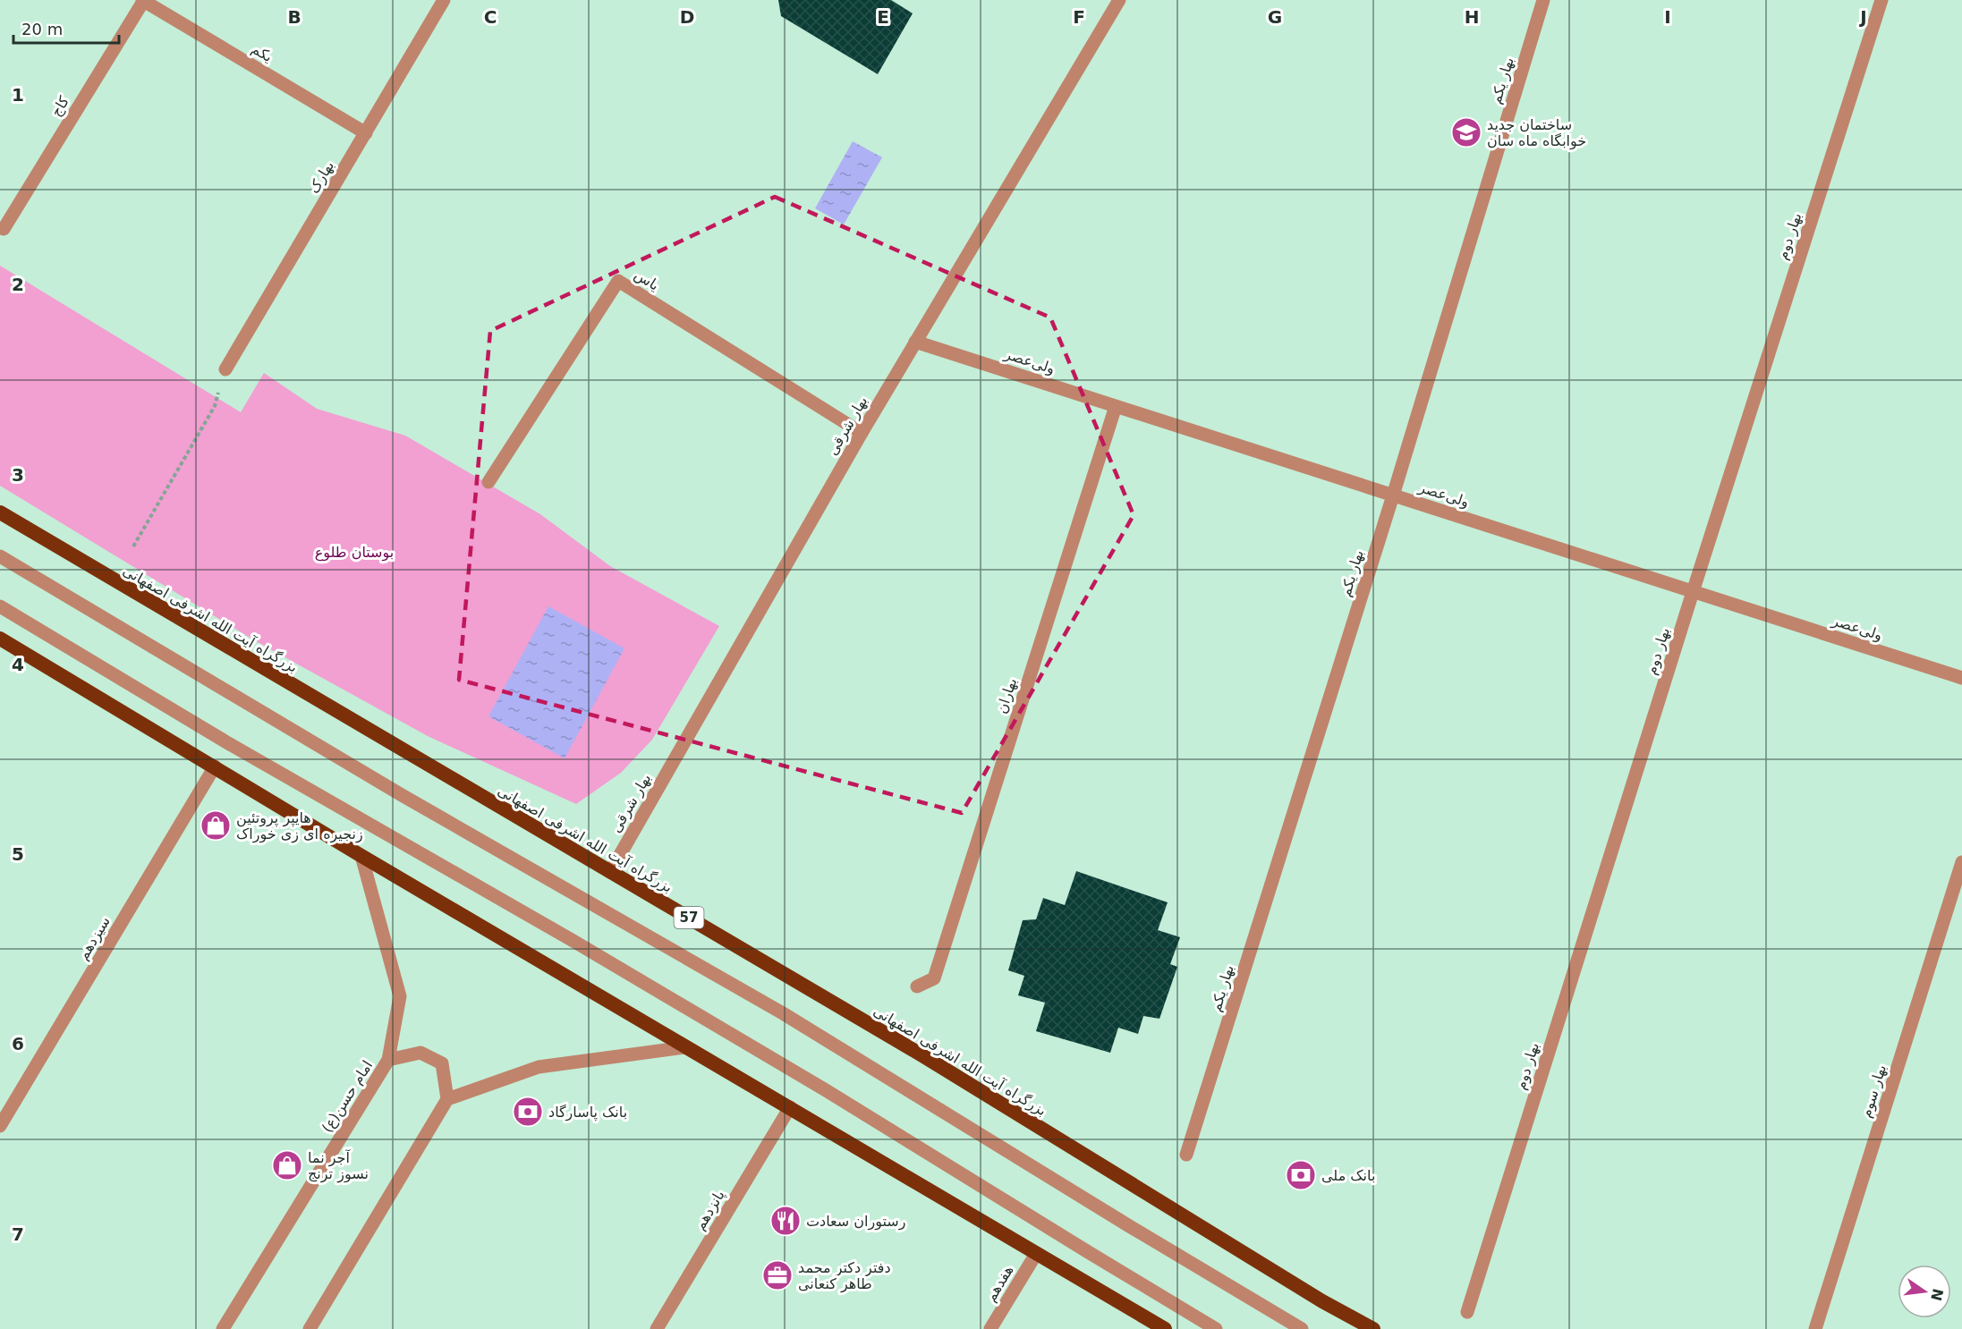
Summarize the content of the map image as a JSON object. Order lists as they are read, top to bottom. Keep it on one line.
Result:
{"streets":{"highway":["بزرگراه آیت الله اشرفی اصفهانی","57"],"street":["یکم","بهار یکم","کاج","بهارک","بهار دوم","یاس","ولی‌عصر","بهار شرقی","بهاران","سیزدهم","بهار سوم","امام حسن(ع)","پانزدهم","هفدهم"]},"crossings":[["یکم","کاج"],["یکم","بهارک"],["بهار یکم","ولی‌عصر"],["بهار دوم","ولی‌عصر"],["یاس","بهار شرقی"],["ولی‌عصر","بهار شرقی"],["ولی‌عصر","بهاران"],["بهار شرقی","بزرگراه آیت الله اشرفی اصفهانی"]],"parks":["بوستان طلوع"],"places":{"school or university":["ساختمان جدید خوابگاه ماه سان"],"shop":["هایپر پروتئین زنجیره ای زی خوراک","آجر نما نسوز ترنج"],"bank":["بانک پاسارگاد","بانک ملی"],"restaurant":["رستوران سعادت"],"office":["دفتر دکتر محمد طاهر کنعانی"]},"scale_bar":"20 m","north":"right","grid":{"columns":["B","C","D","E","F","G","H","I","J"],"rows":["1","2","3","4","5","6","7"]}}
